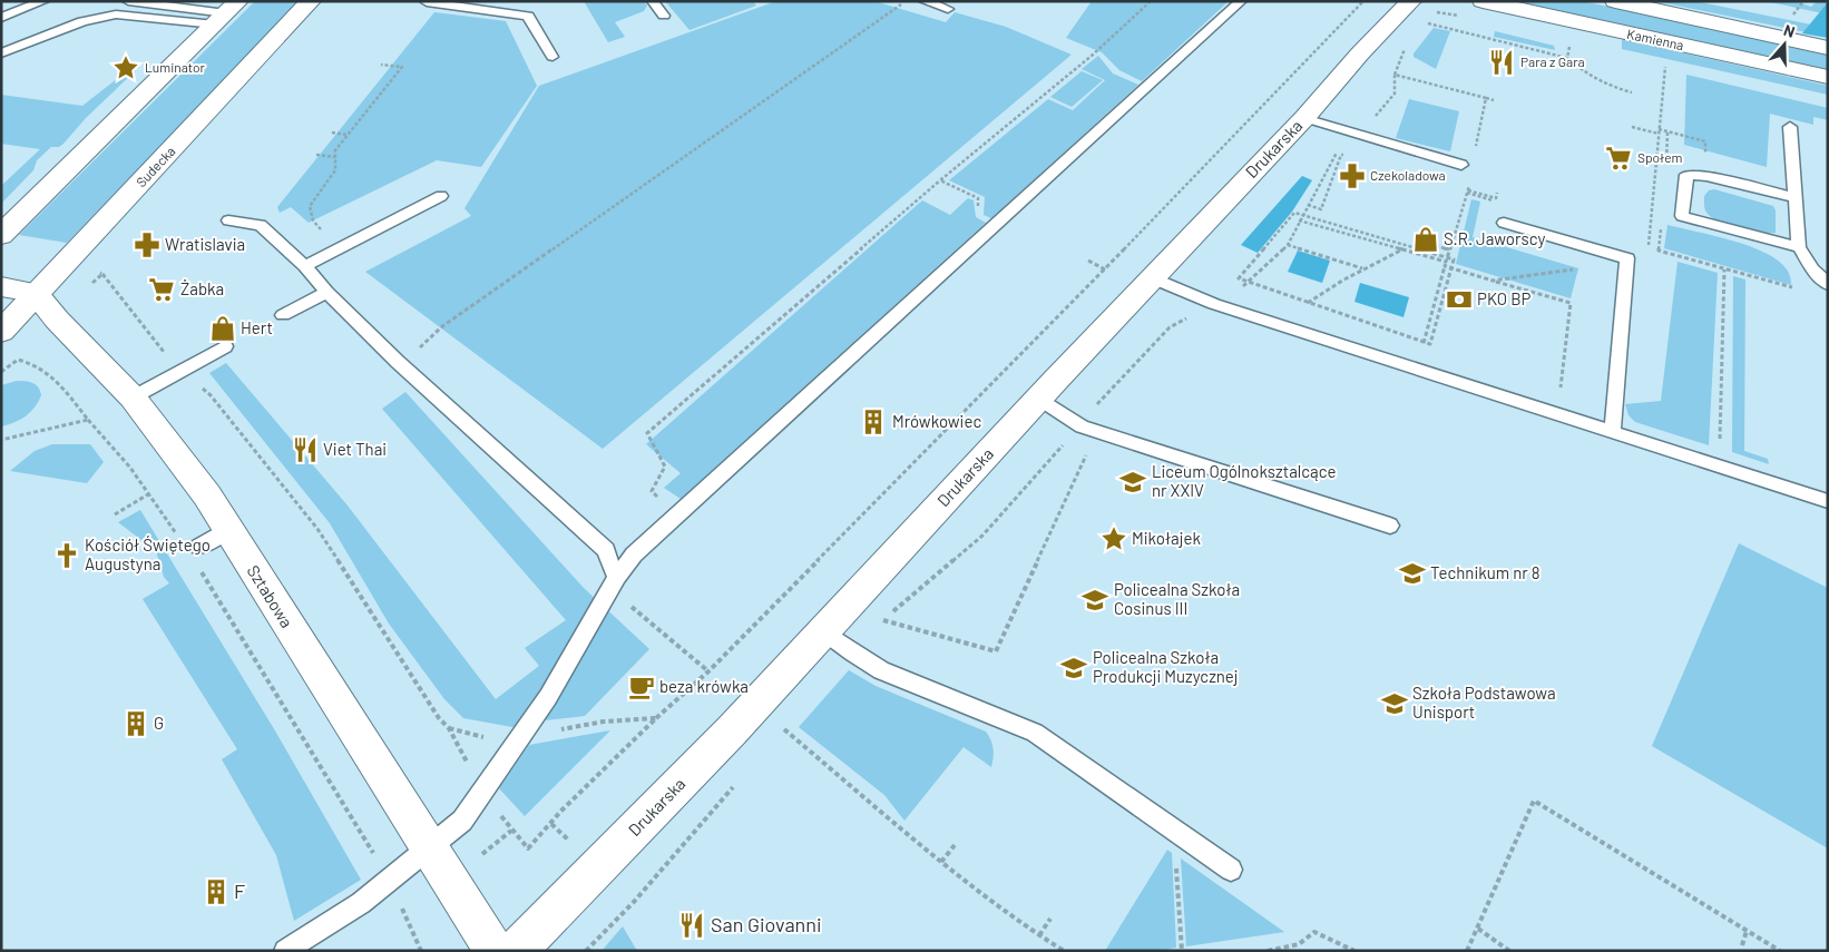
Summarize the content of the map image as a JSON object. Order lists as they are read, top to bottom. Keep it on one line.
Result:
{"streets":{"street":["Kamienna","Drukarska","Sudecka","Sztabowa"]},"crossings":[["Sudecka","Sztabowa"]],"places":{"restaurant":["Para z Gara","Viet Thai","San Giovanni"],"place":["Luminator","Mikołajek"],"supermarket":["Społem","Żabka"],"pharmacy":["Czekoladowa","Wratislavia"],"shop":["S.R. Jaworscy","Hert"],"bank":["PKO BP"],"building":["Mrówkowiec","G","F"],"school or university":["Liceum Ogólnoksztalcące nr XXIV","Technikum nr 8","Policealna Szkoła Cosinus III","Policealna Szkoła Produkcji Muzycznej","Szkoła Podstawowa Unisport"],"church":["Kościół Świętego Augustyna"],"cafe":["beza krówka"]},"north":"top"}
